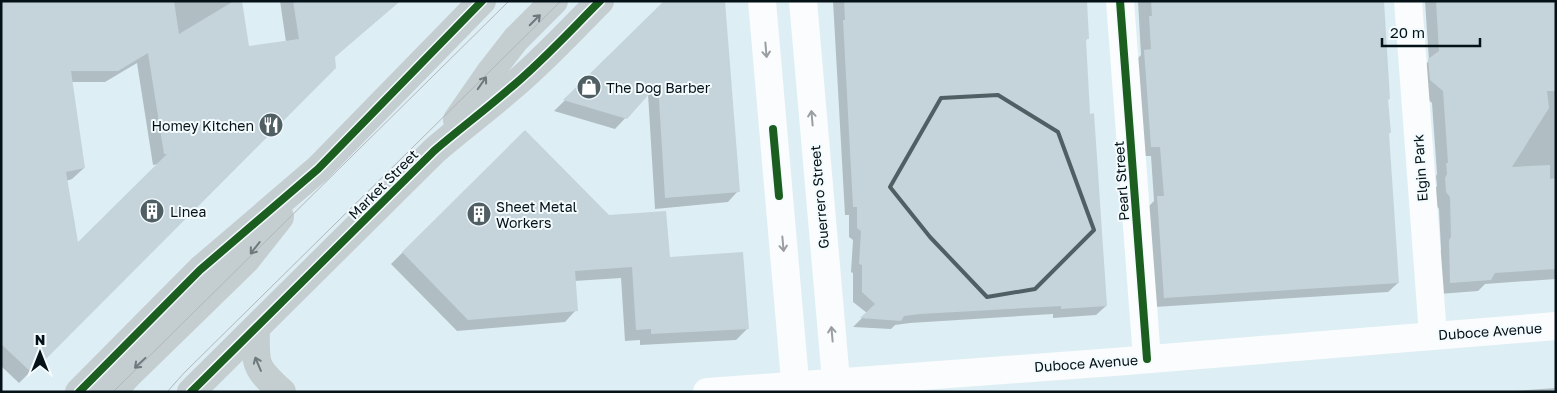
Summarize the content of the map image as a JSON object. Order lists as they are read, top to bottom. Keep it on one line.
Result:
{"streets":{"main road":["Elgin Park","Pearl Street","Market Street","Guerrero Street","Duboce Avenue"]},"crossings":[["Elgin Park","Duboce Avenue"],["Pearl Street","Duboce Avenue"],["Guerrero Street","Duboce Avenue"]],"places":{"shop":["The Dog Barber"],"restaurant":["Homey Kitchen"],"building":["Linea","Sheet Metal Workers"]},"scale_bar":"20 m","north":"top"}
